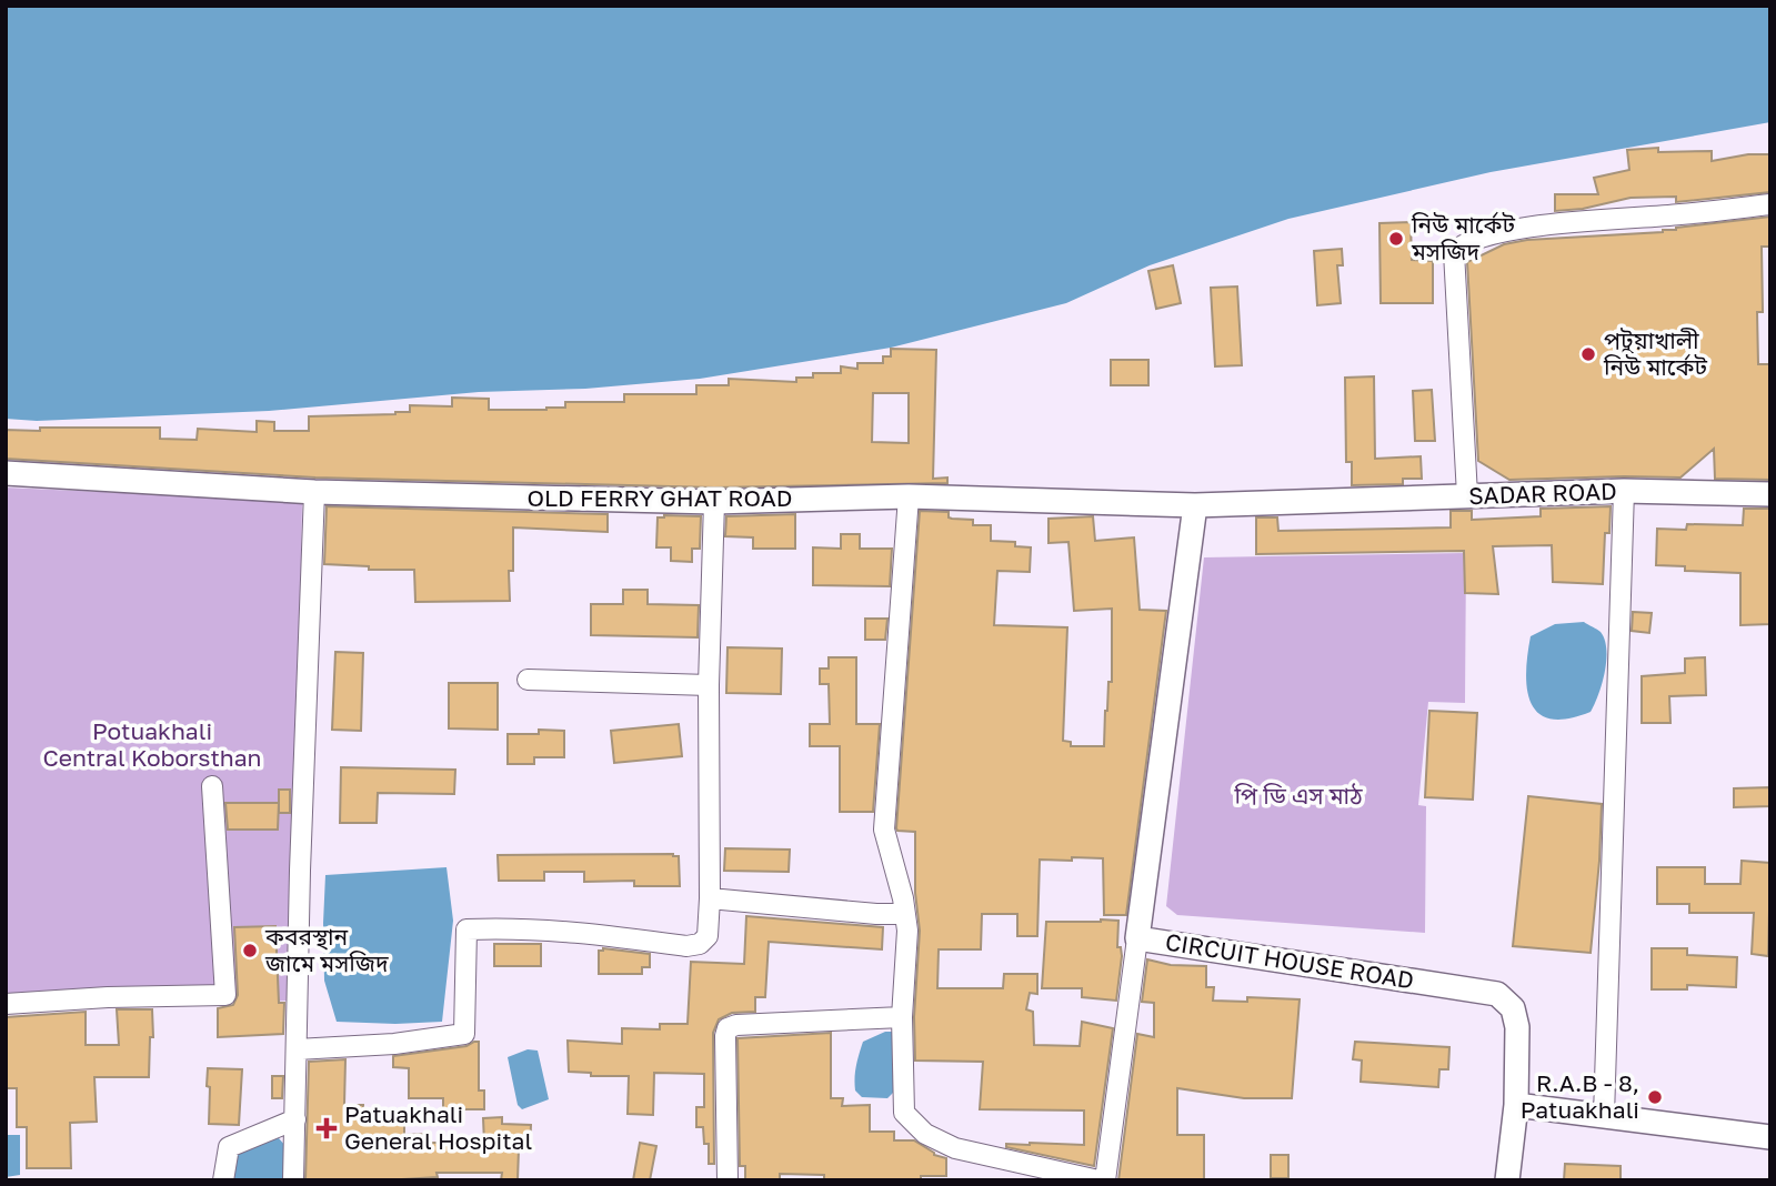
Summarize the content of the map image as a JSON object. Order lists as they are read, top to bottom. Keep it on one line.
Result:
{"streets":{"street":["SADAR ROAD","OLD FERRY GHAT ROAD","CIRCUIT HOUSE ROAD"]},"crossings":[["SADAR ROAD","OLD FERRY GHAT ROAD"],["OLD FERRY GHAT ROAD","CIRCUIT HOUSE ROAD"]],"parks":["Potuakhali Central Koborsthan","পি ডি এস মাঠ"],"places":{"other":["নিউ মার্কেট মসজিদ","পটুয়াখালী নিউ মার্কেট","কবরস্থান জামে মসজিদ","R.A.B - 8, Patuakhali"],"health":["Patuakhali General Hospital"]}}
